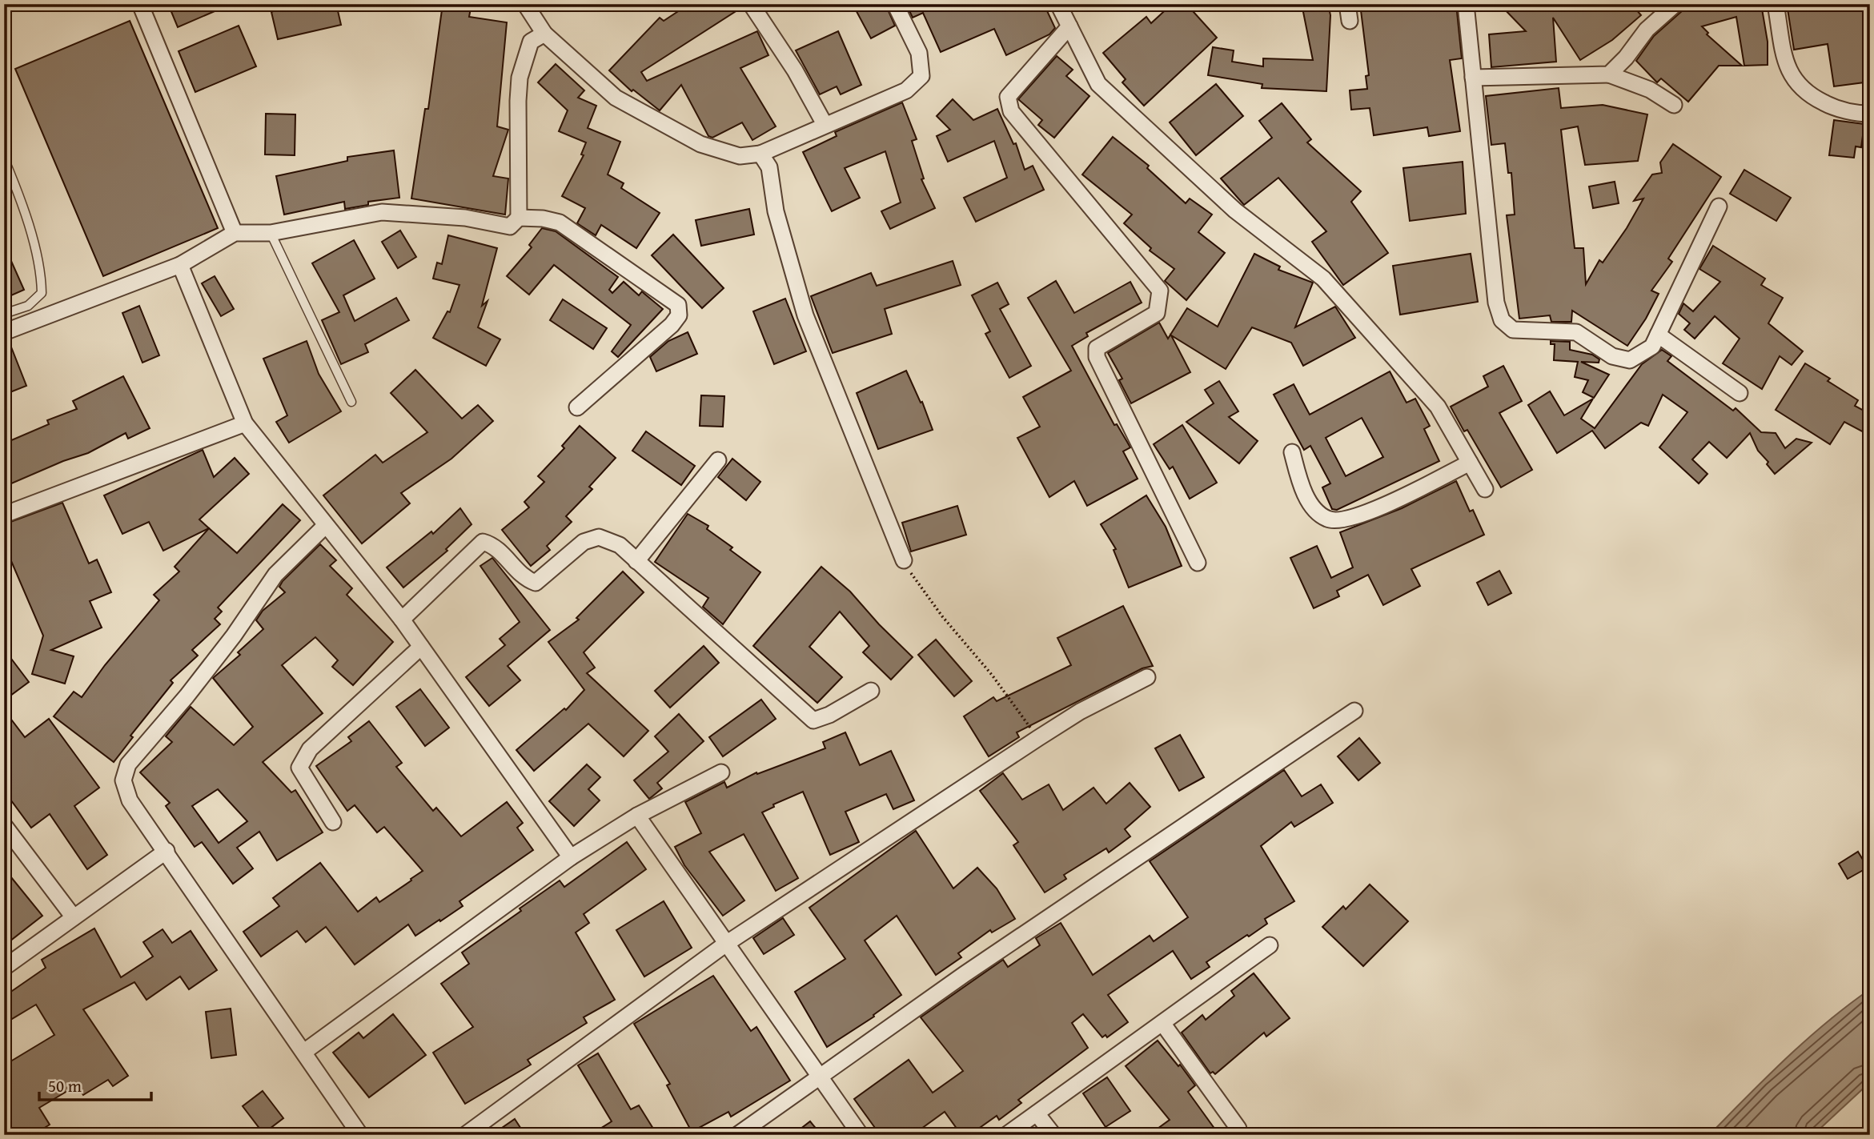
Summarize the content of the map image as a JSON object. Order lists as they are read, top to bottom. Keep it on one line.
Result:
{"scale_bar":"50 m"}
